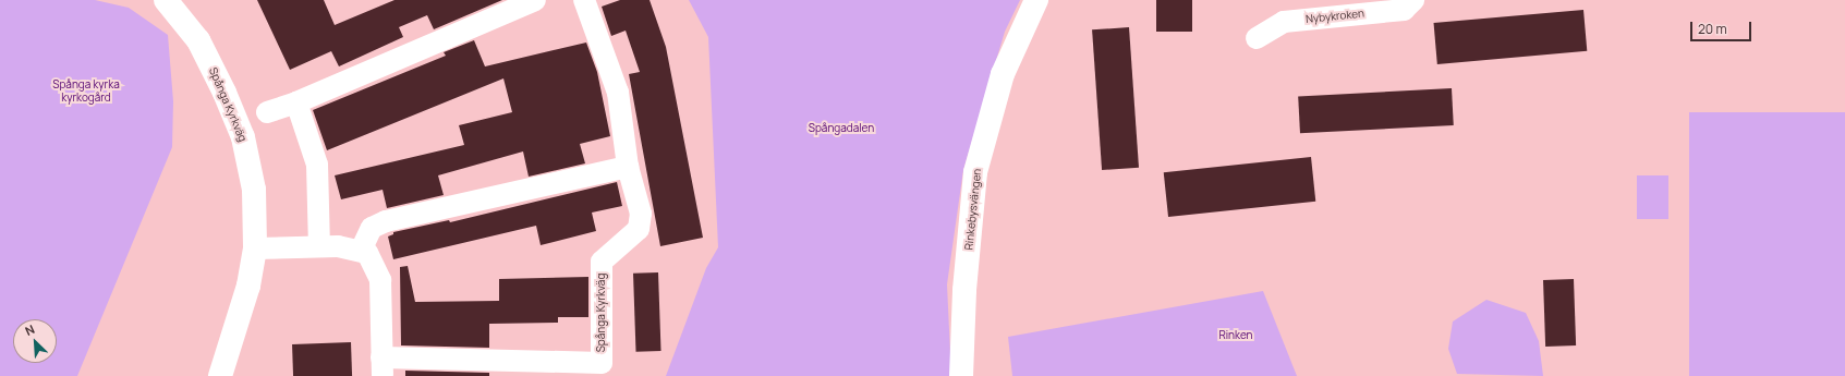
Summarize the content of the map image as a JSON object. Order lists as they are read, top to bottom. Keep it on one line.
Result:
{"streets":{"street":["Nybykroken","Spånga Kyrkväg","Rinkebysvängen"]},"parks":["Spånga kyrka kyrkogård","Spångadalen","Rinken"],"scale_bar":"20 m","north":"top left"}
